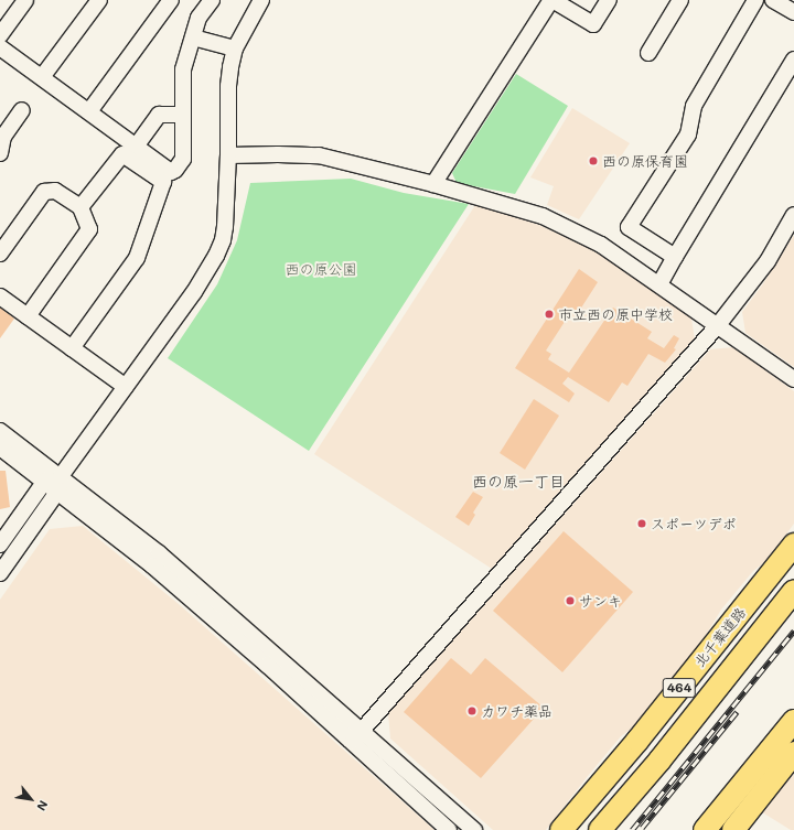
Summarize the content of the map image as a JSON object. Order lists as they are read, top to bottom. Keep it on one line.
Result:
{"streets":{"highway":["北千葉道路","464"]},"districts":["西の原一丁目"],"parks":["西の原公園"],"places":["西の原保育園","市立西の原中学校","スポーツデポ","サンキ","カワチ薬品"],"north":"bottom right"}
